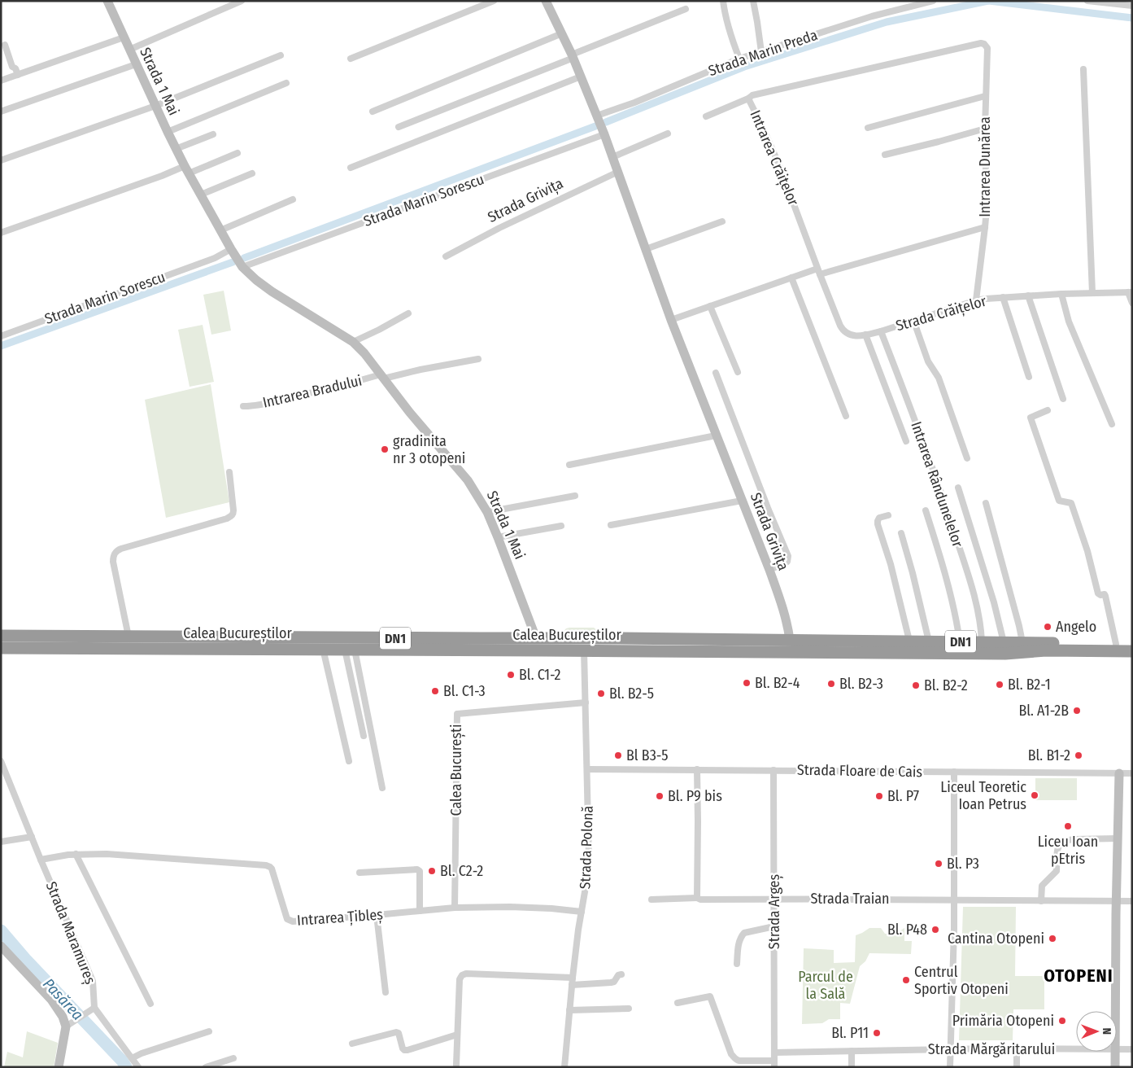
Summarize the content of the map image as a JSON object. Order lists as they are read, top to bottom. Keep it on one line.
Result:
{"streets":{"highway":["Calea Bucureștilor","DN1"],"street":["Strada Marin Preda","Strada 1 Mai","Intrarea Crăițelor","Intrarea Dunărea","Strada Marin Sorescu","Strada Grivița","Strada Crăițelor","Intrarea Bradului","Intrarea Rândunelelor","Calea București","Strada Floare de Cais","Strada Polonă","Strada Traian","Strada Argeș","Intrarea Țibleș","Strada Maramureș","Strada Mărgăritarului"]},"crossings":[["Strada Marin Preda","Strada Grivița"],["Strada 1 Mai","Strada Marin Sorescu"],["Strada 1 Mai","Intrarea Bradului"],["Strada 1 Mai","Calea Bucureștilor"],["Intrarea Crăițelor","Intrarea Dunărea"],["Intrarea Crăițelor","Strada Crăițelor"],["Intrarea Dunărea","Strada Crăițelor"],["Strada Marin Sorescu","Strada Grivița"],["Strada Grivița","Calea Bucureștilor"],["Strada Crăițelor","Intrarea Rândunelelor"],["Intrarea Rândunelelor","Calea Bucureștilor"],["Calea Bucureștilor","Strada Polonă"],["Calea București","Strada Polonă"],["Calea București","Intrarea Țibleș"],["Strada Floare de Cais","Strada Polonă"],["Strada Floare de Cais","Strada Argeș"],["Strada Polonă","Intrarea Țibleș"],["Strada Traian","Strada Argeș"],["Intrarea Țibleș","Strada Maramureș"]],"districts":["OTOPENI"],"water":["Pasărea"],"parks":["Parcul de la Sală"],"places":["gradinita nr 3 otopeni","Angelo","Bl. C1-2","Bl. B2-4","Bl. B2-3","Bl. B2-1","Bl. B2-2","Bl. C1-3","Bl. B2-5","Bl. A1-2B","Bl B3-5","Bl. B1-2","Liceul Teoretic Ioan Petrus","Bl. P9 bis","Bl. P7","Liceu Ioan pEtris","Bl. P3","Bl. C2-2","Bl. P48","Cantina Otopeni","Centrul Sportiv Otopeni","Primăria Otopeni","Bl. P11"],"north":"right"}
